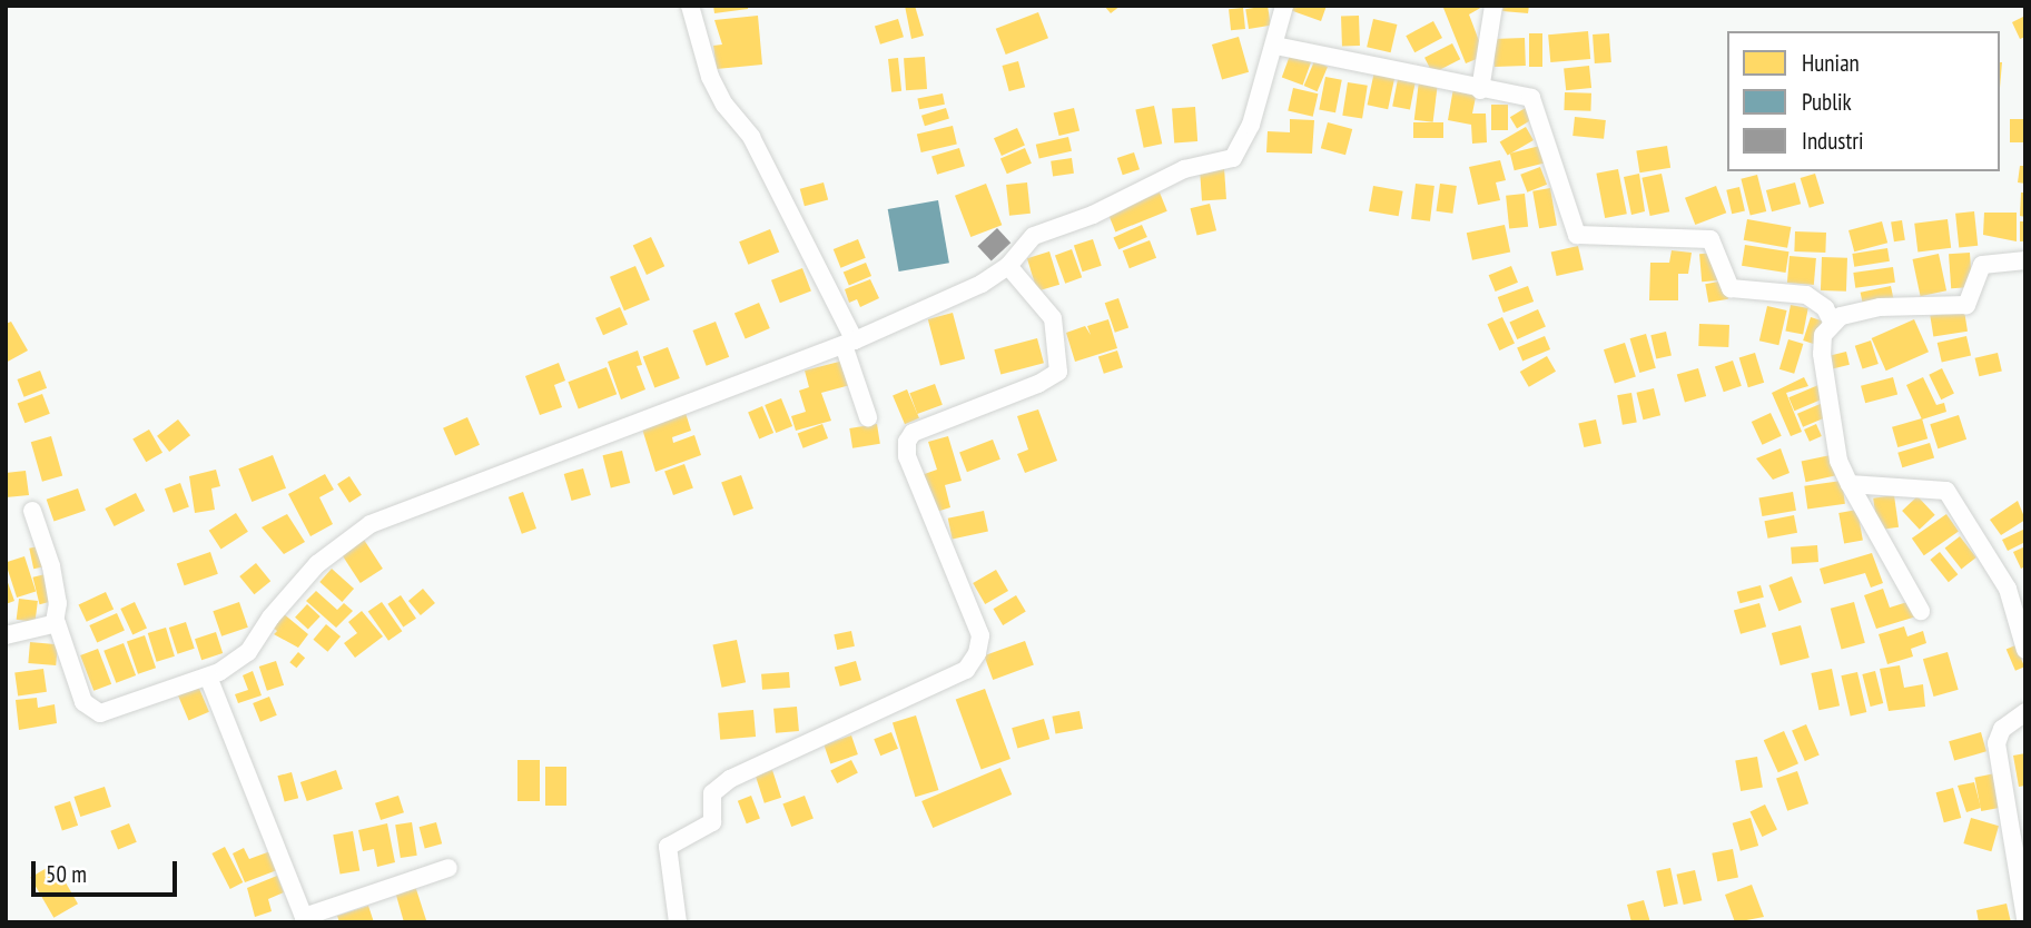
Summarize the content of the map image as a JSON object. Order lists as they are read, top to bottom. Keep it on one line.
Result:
{"legend":["Hunian","Publik","Industri"],"scale_bar":"50 m"}
